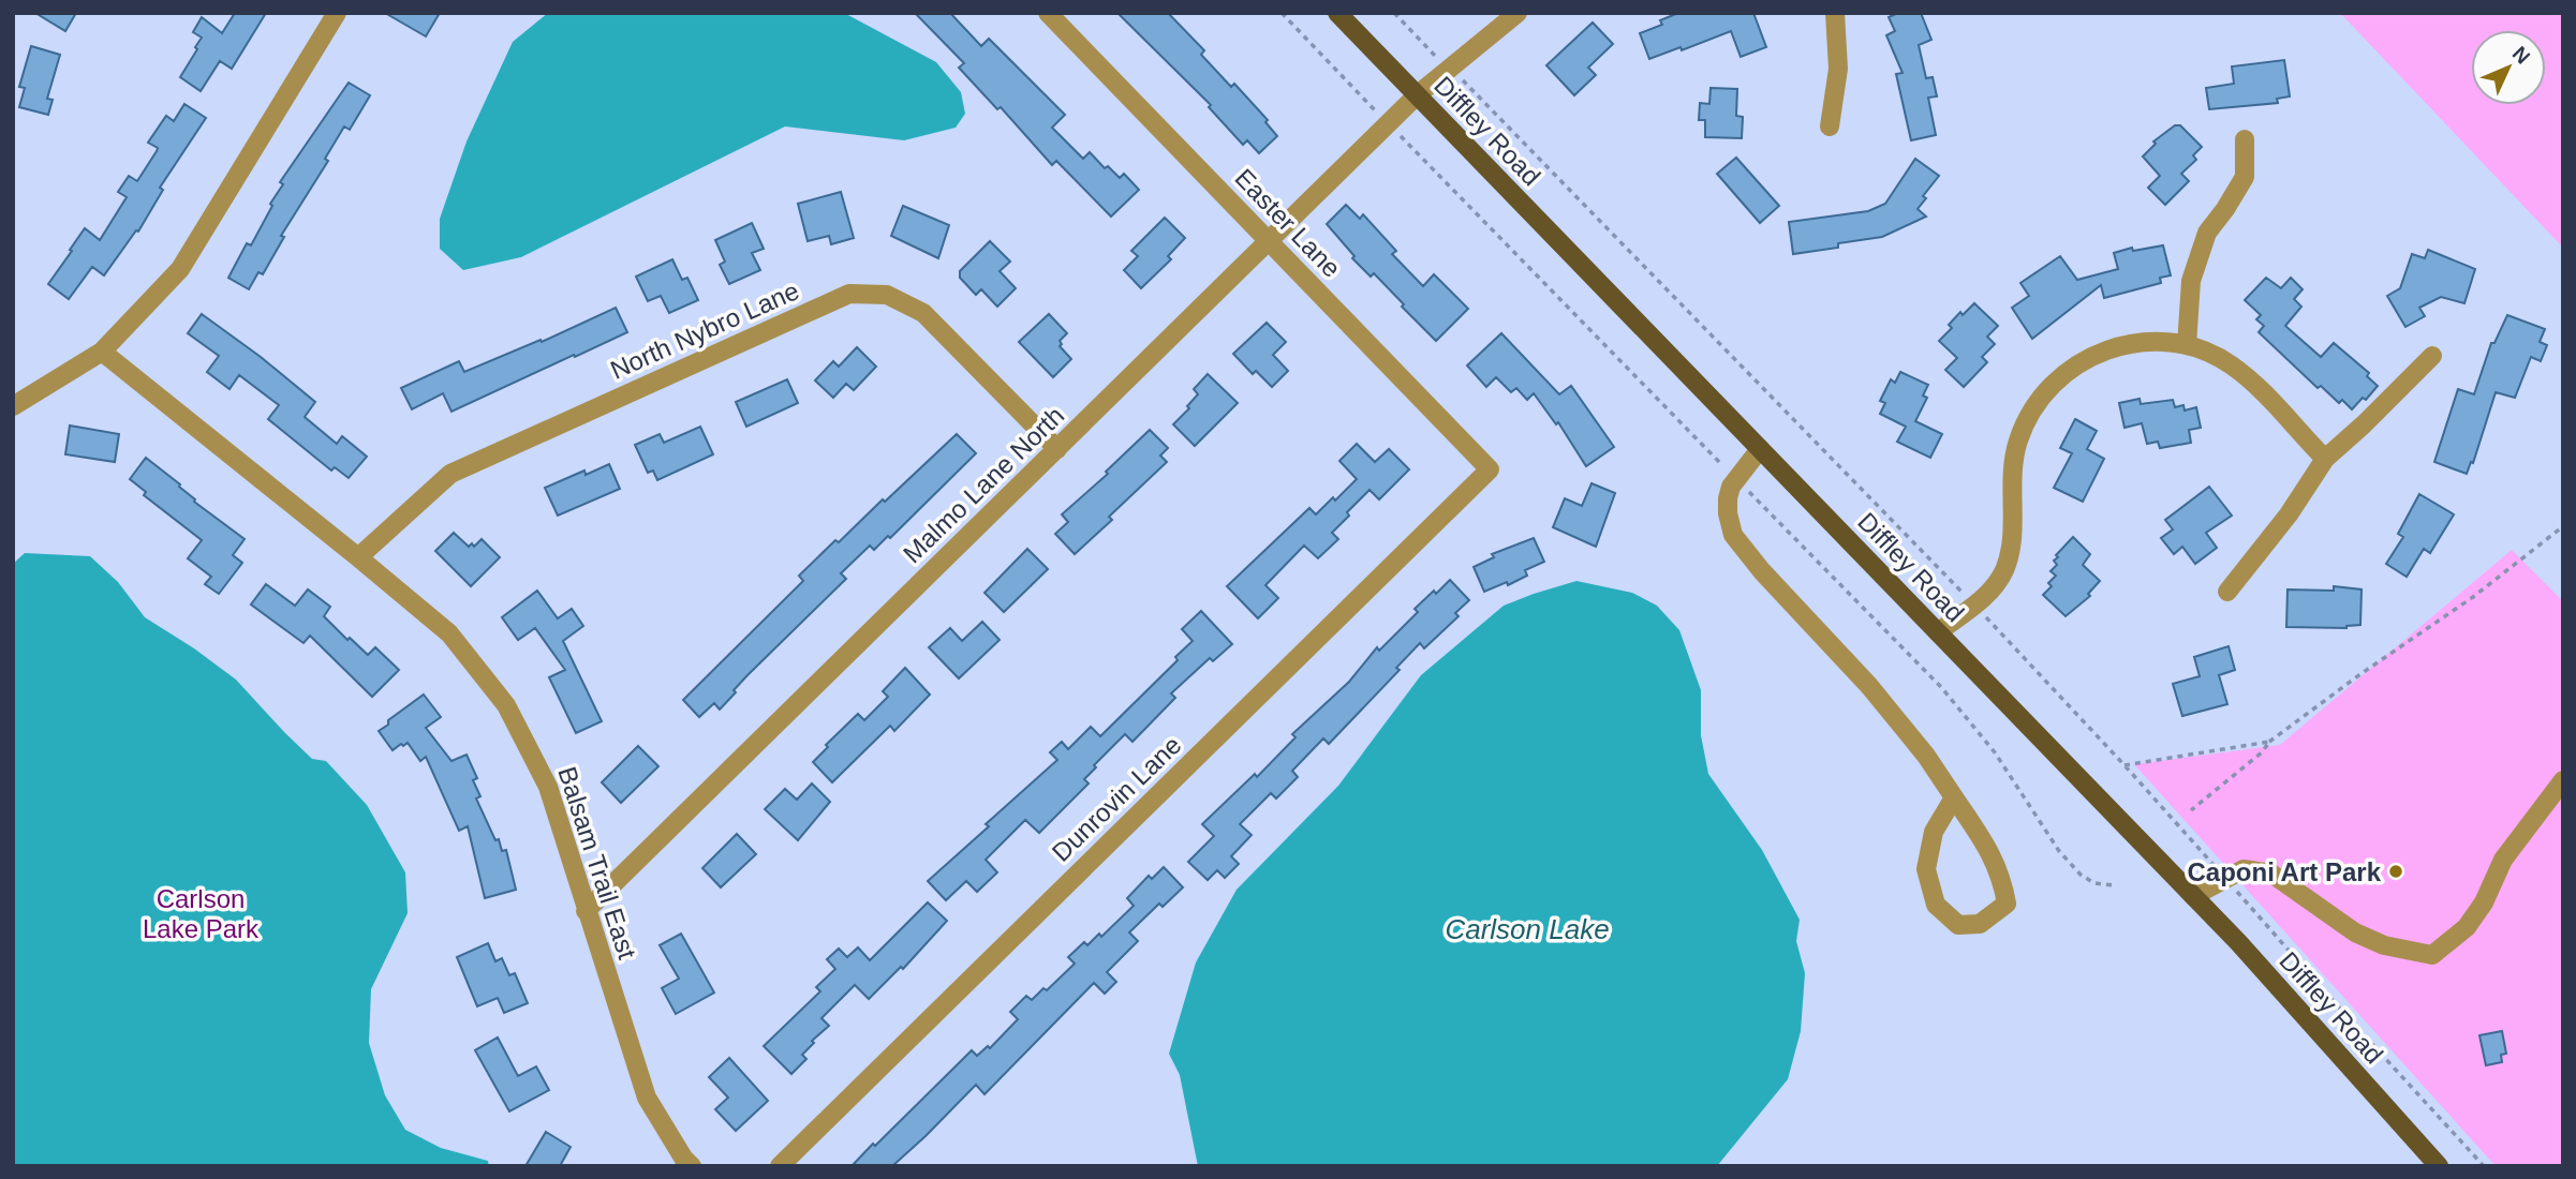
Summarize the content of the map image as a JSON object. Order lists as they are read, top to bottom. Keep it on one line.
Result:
{"streets":{"main road":["Diffley Road"],"street":["Easter Lane","North Nybro Lane","Malmo Lane North","Dunrovin Lane","Balsam Trail East"]},"crossings":[["Diffley Road","Malmo Lane North"],["Easter Lane","Malmo Lane North"],["Easter Lane","Dunrovin Lane"],["North Nybro Lane","Malmo Lane North"],["North Nybro Lane","Balsam Trail East"],["Malmo Lane North","Balsam Trail East"]],"water":["Carlson Lake"],"parks":["Carlson Lake Park"],"places":["Caponi Art Park"],"north":"top right"}
